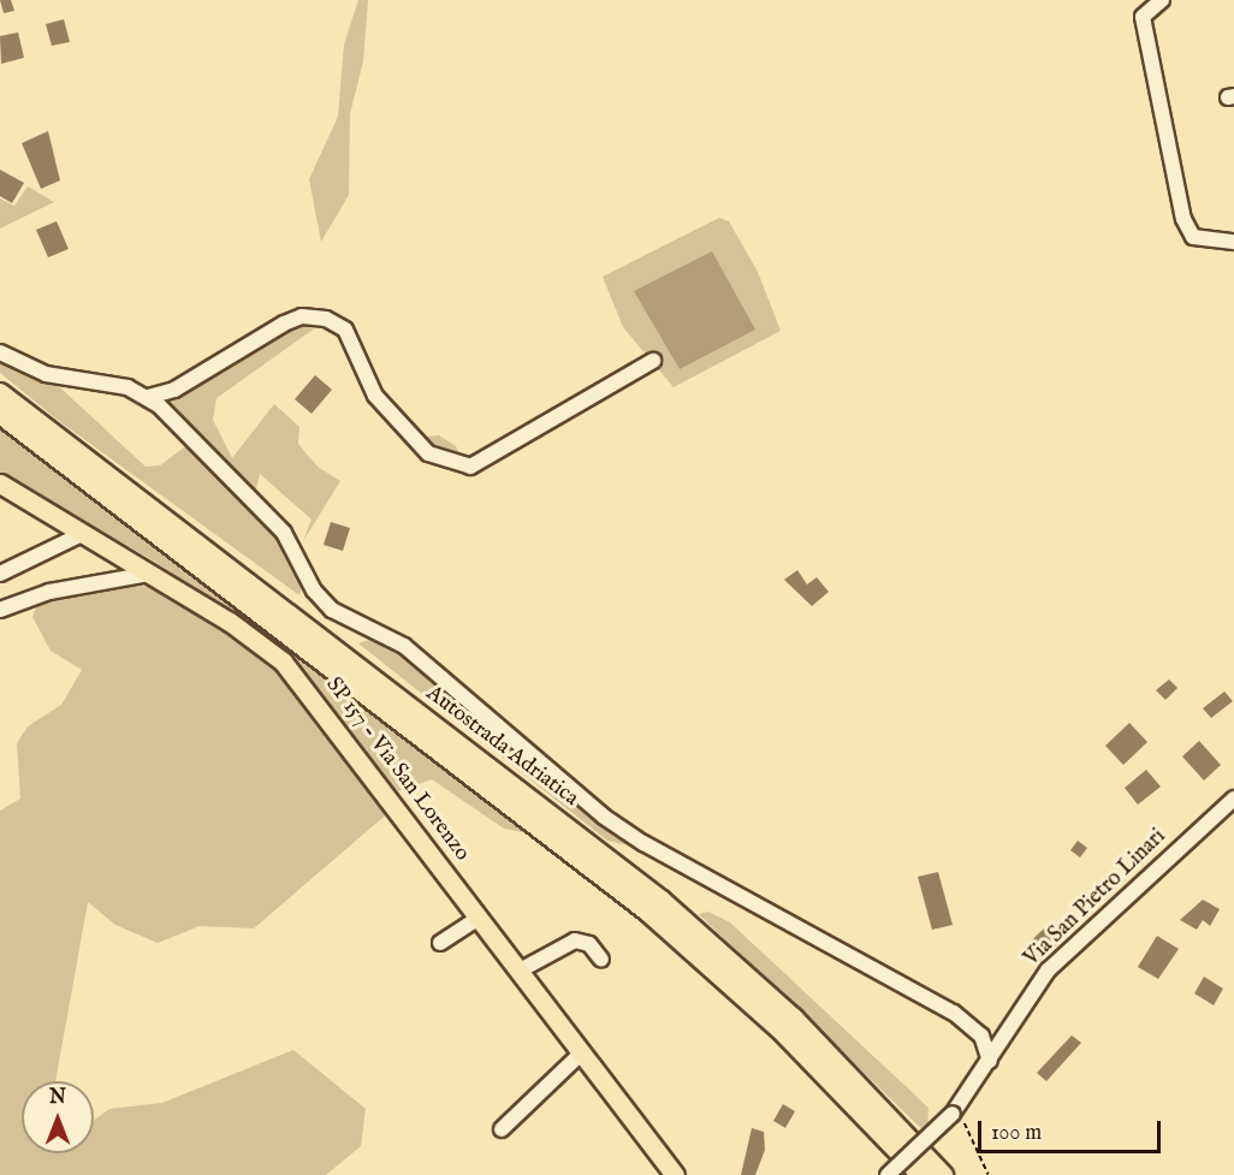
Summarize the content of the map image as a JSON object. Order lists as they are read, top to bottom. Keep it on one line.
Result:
{"streets":{"highway":["Autostrada Adriatica"],"main road":["SP 157 - Via San Lorenzo"],"street":["Via San Pietro Linari"]},"scale_bar":"100 m","north":"top"}
